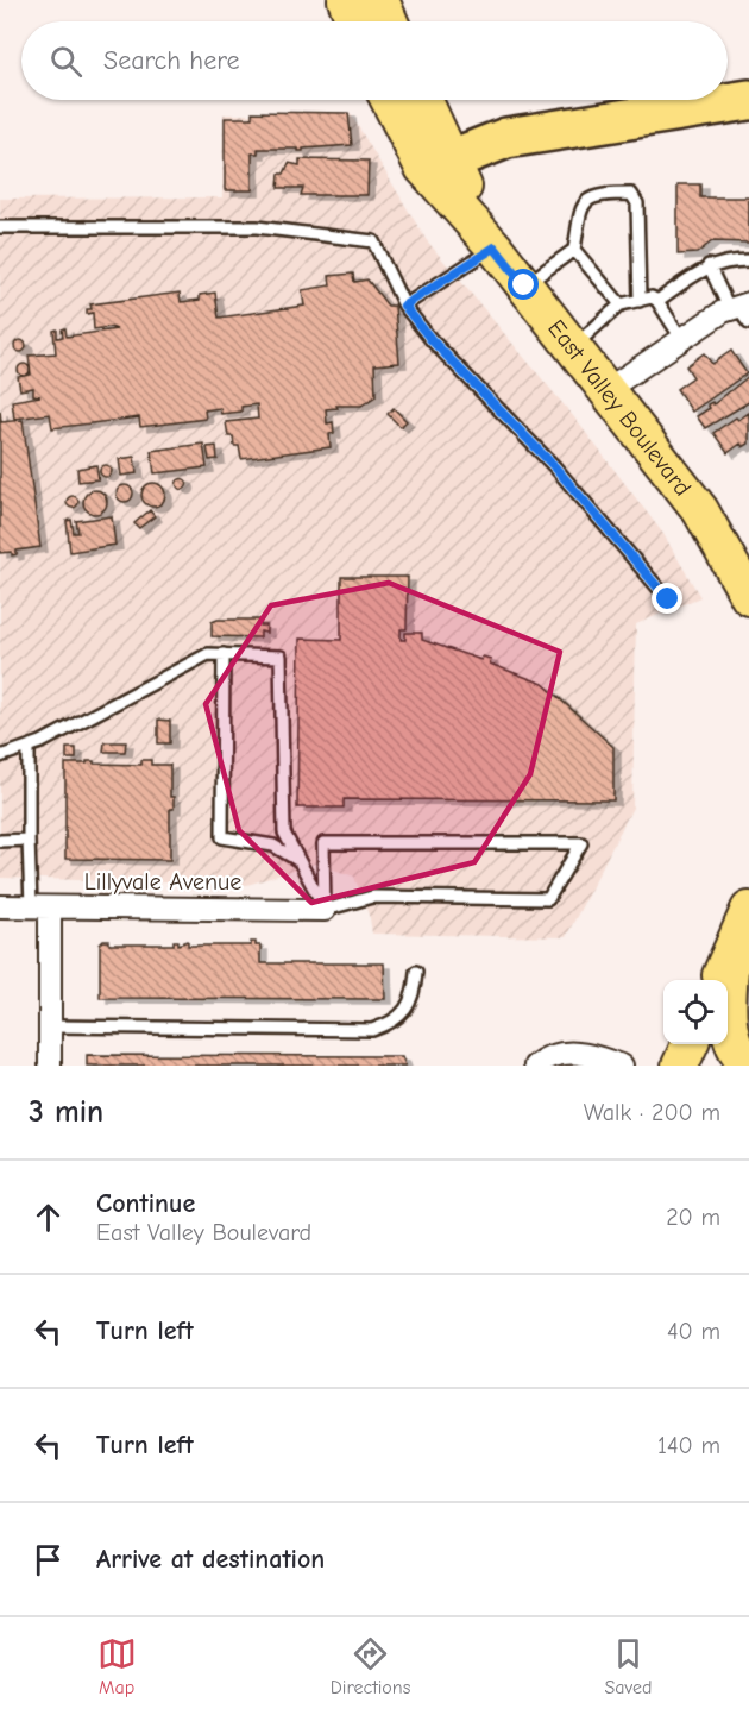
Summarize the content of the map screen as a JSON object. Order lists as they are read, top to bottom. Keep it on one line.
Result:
{"streets":{"main road":["East Valley Boulevard"],"street":["Lillyvale Avenue"]},"page":{"search":"Search here","heading":["3 min","Walk · 200 m"],"list":[["Continue","East Valley Boulevard","20 m"],["Turn left","40 m"],["Turn left","140 m"],"Arrive at destination"],"nav":["Map","Directions","Saved"]}}
